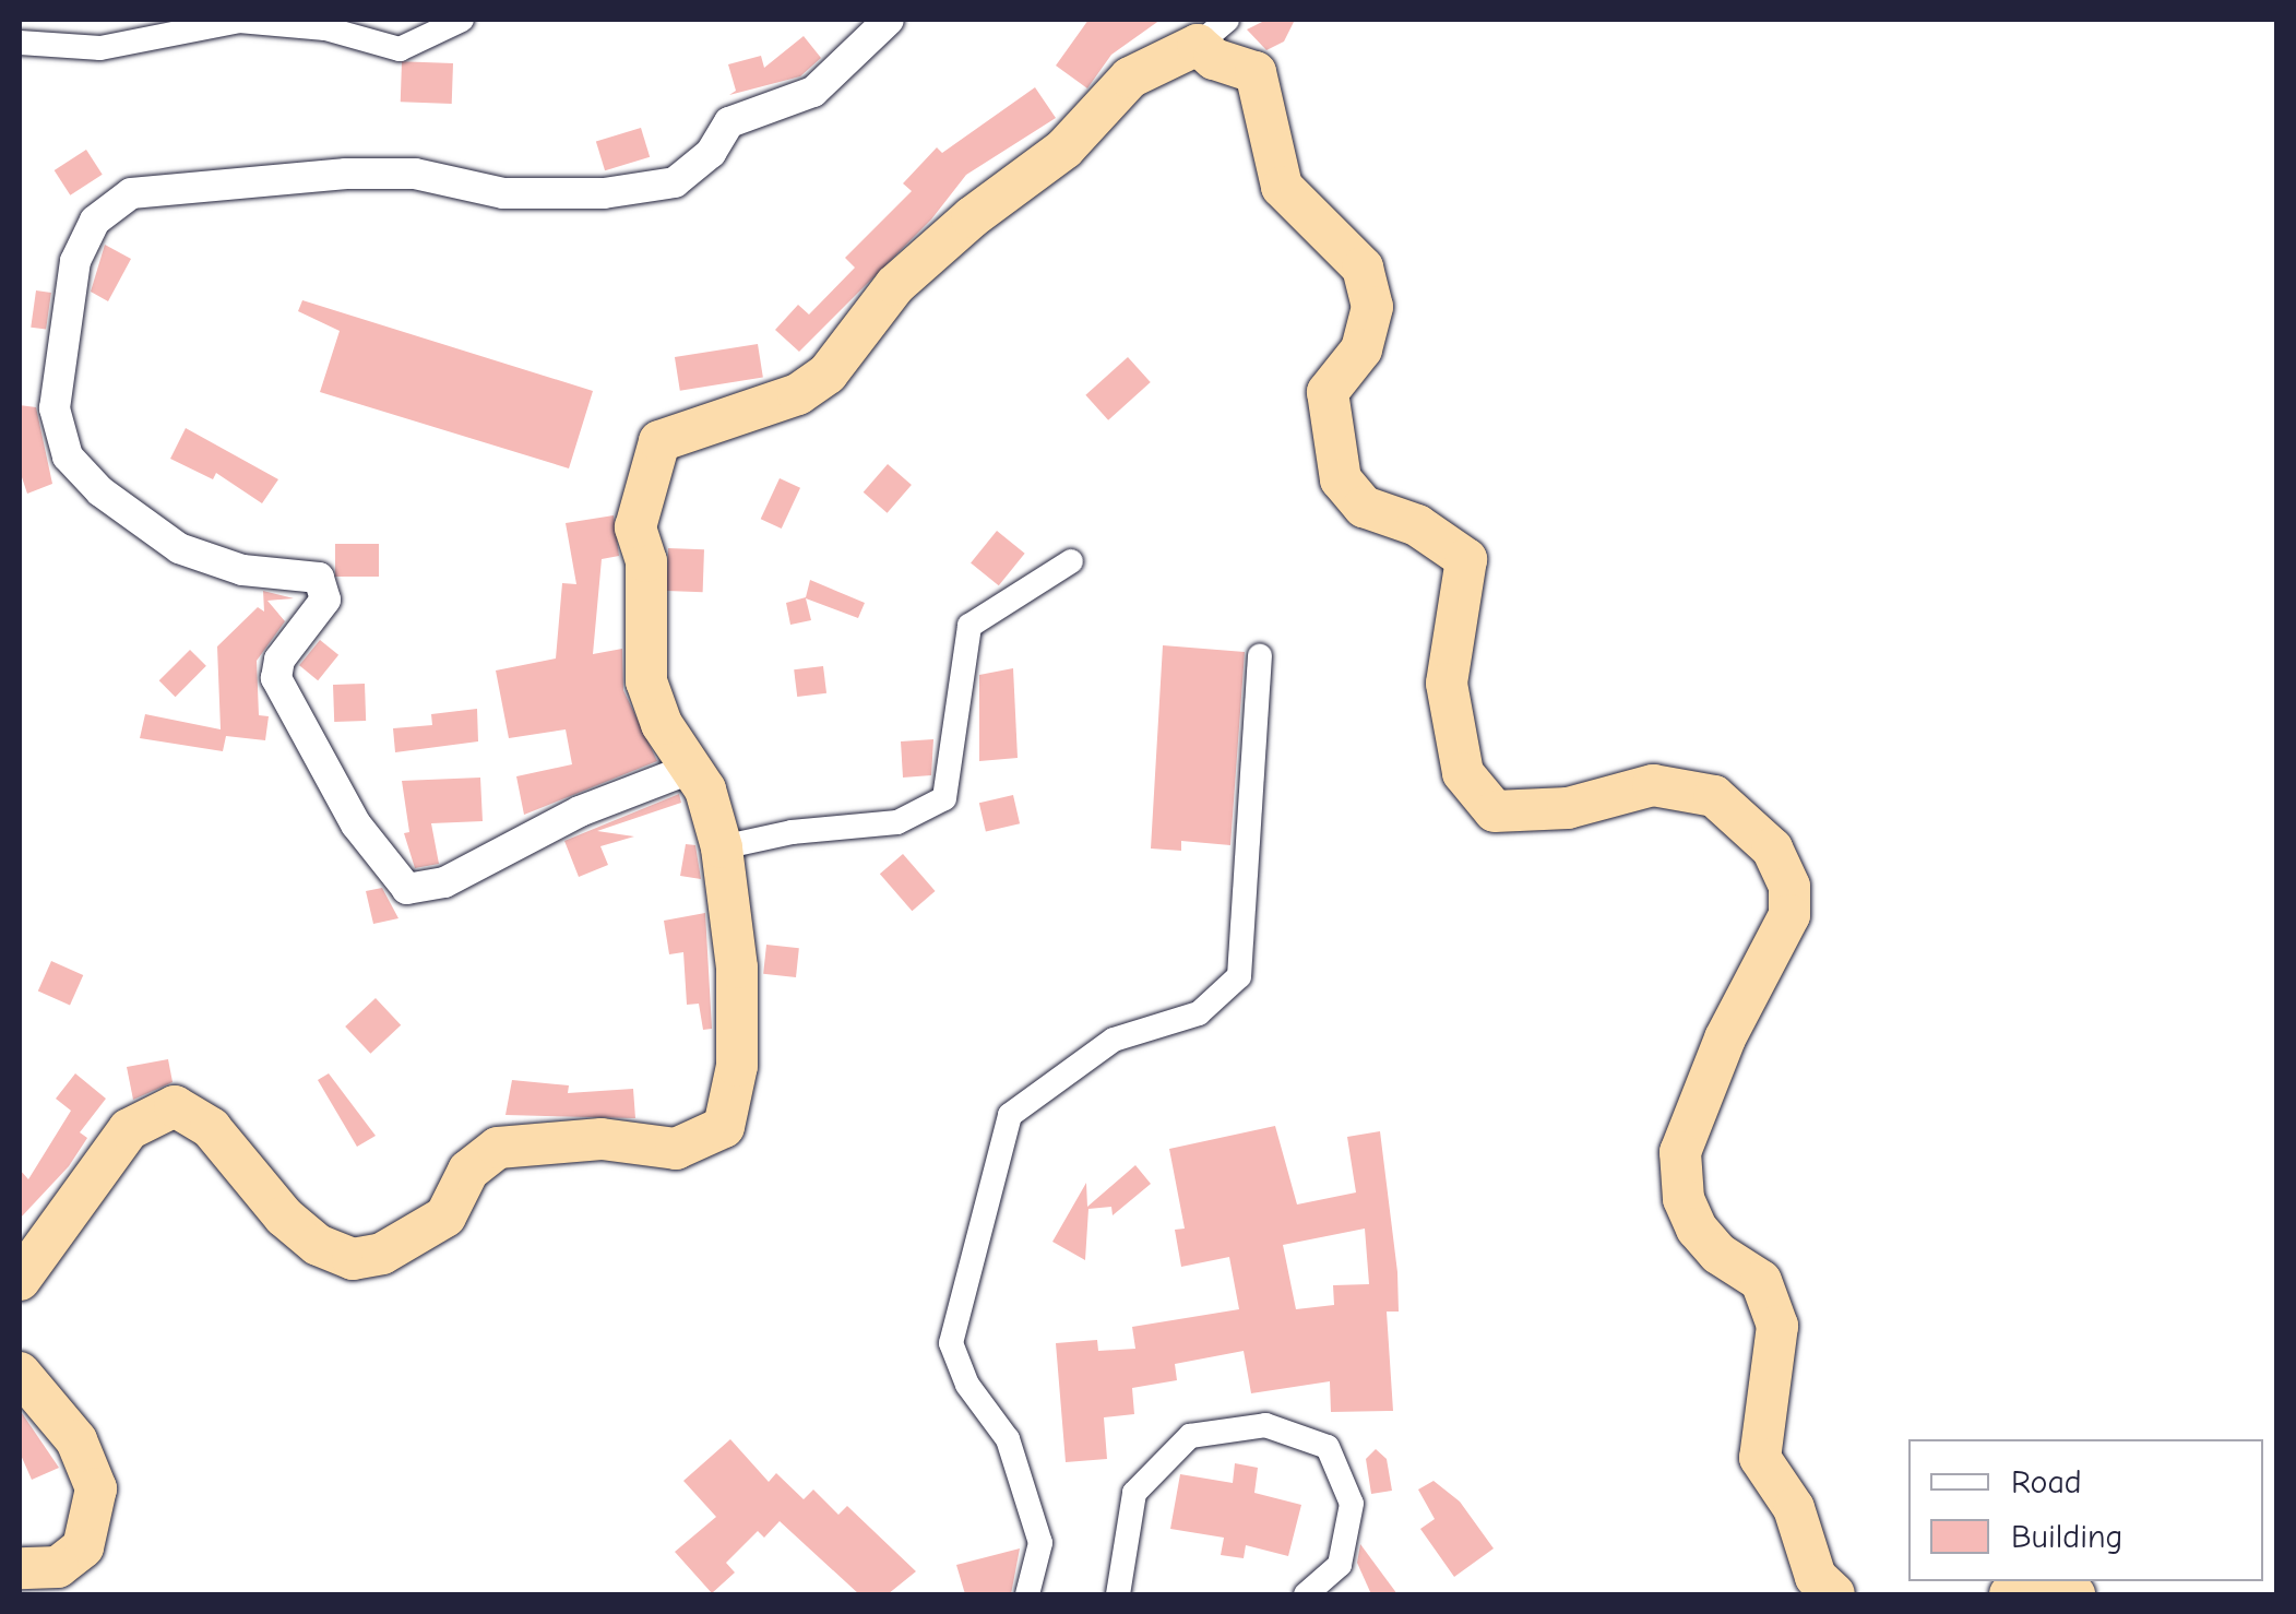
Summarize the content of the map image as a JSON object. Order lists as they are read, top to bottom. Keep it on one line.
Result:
{"legend":["Road","Building"]}
